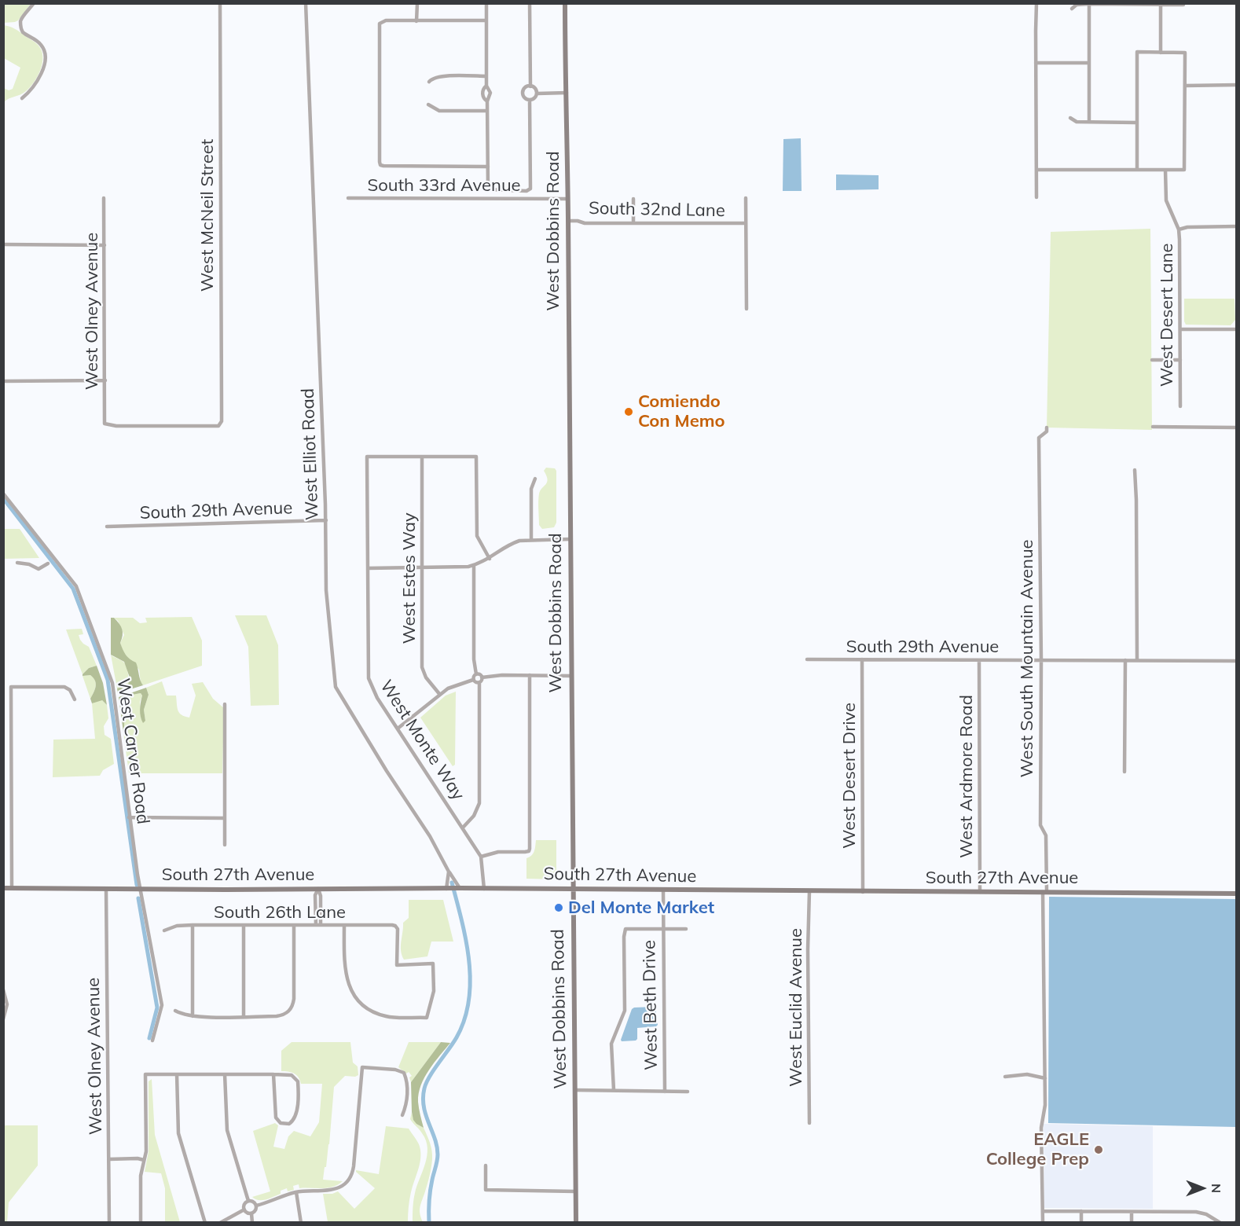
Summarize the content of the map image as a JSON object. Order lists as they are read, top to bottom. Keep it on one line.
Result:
{"streets":{"street":["South 33rd Avenue","South 32nd Lane","West McNeil Street","West Dobbins Road","West Olney Avenue","West Desert Lane","West Elliot Road","South 29th Avenue","West Estes Way","West South Mountain Avenue","West Monte Way","West Carver Road","West Desert Drive","West Ardmore Road","South 27th Avenue","South 26th Lane","West Beth Drive","West Euclid Avenue"]},"crossings":[["South 33rd Avenue","West Dobbins Road"],["South 32nd Lane","West Dobbins Road"],["West McNeil Street","West Olney Avenue"],["West Dobbins Road","South 27th Avenue"],["West Olney Avenue","South 27th Avenue"],["West Elliot Road","South 29th Avenue"],["West Elliot Road","South 27th Avenue"],["South 29th Avenue","West South Mountain Avenue"],["South 29th Avenue","West Desert Drive"],["South 29th Avenue","West Ardmore Road"],["West Estes Way","West Monte Way"],["West South Mountain Avenue","South 27th Avenue"],["West Monte Way","South 27th Avenue"],["West Carver Road","South 27th Avenue"],["West Desert Drive","South 27th Avenue"],["West Ardmore Road","South 27th Avenue"],["South 27th Avenue","West Beth Drive"],["South 27th Avenue","West Euclid Avenue"]],"places":["Comiendo Con Memo","Del Monte Market","EAGLE College Prep"],"north":"right"}
